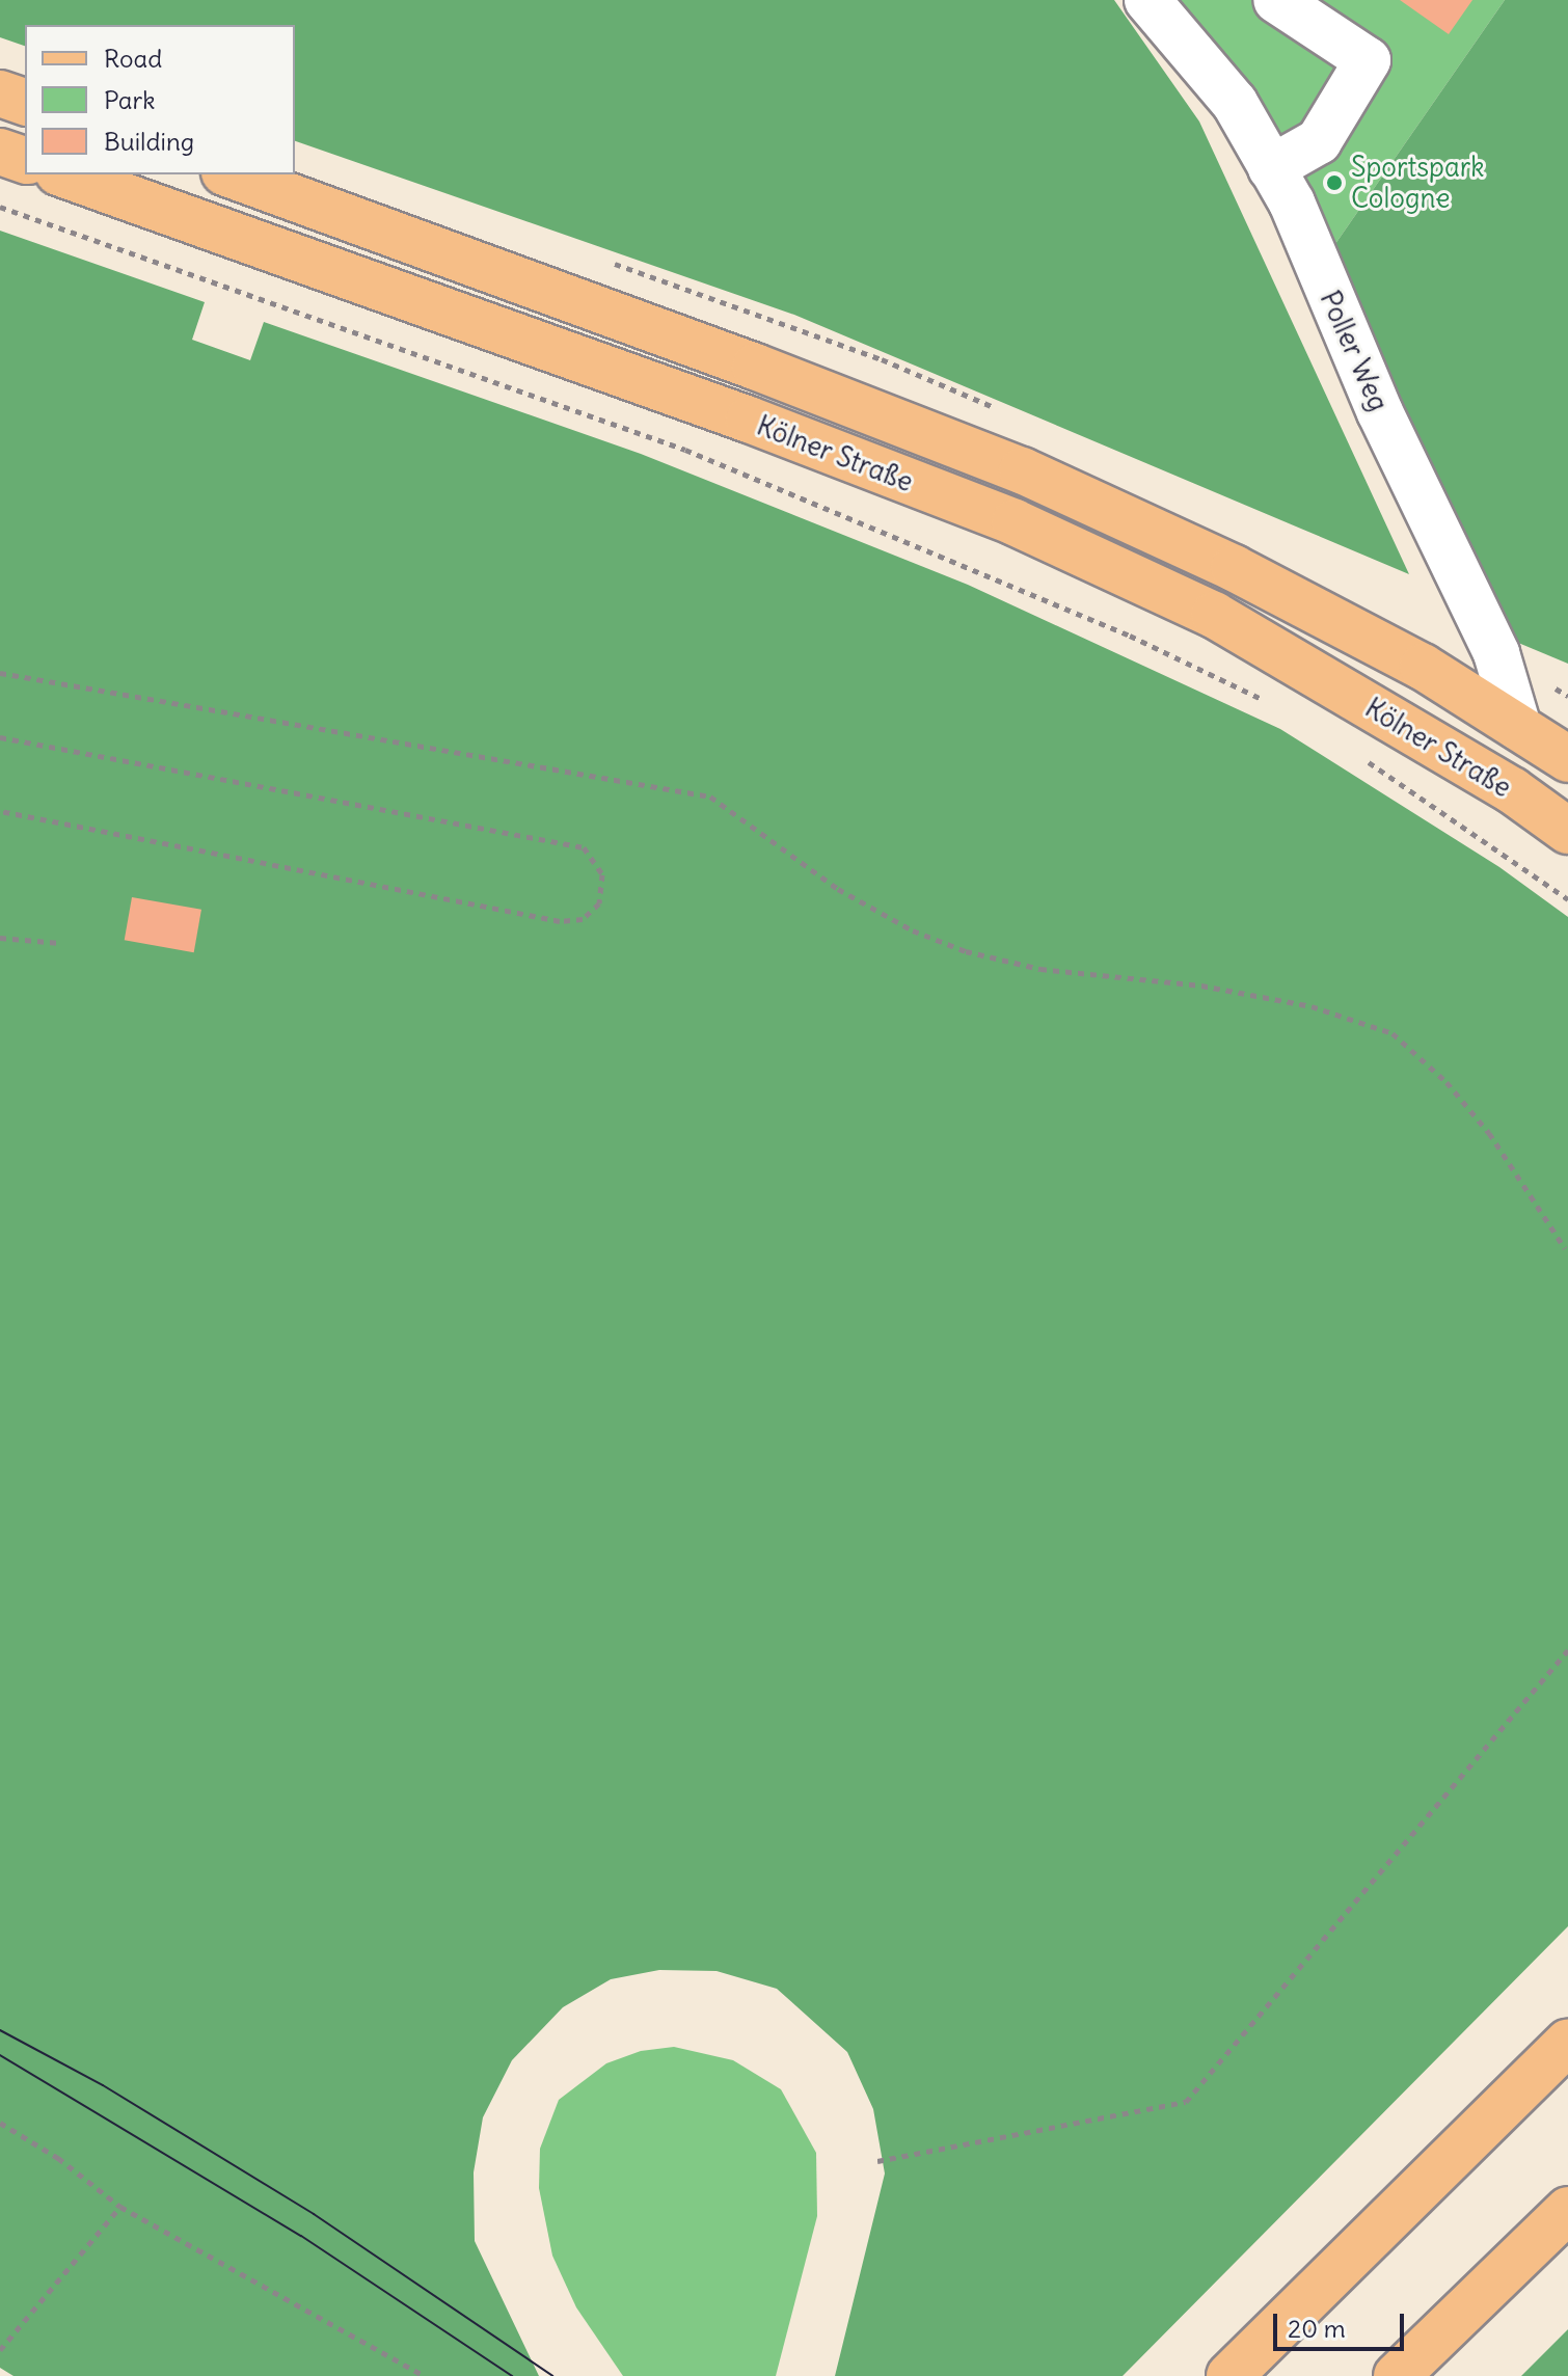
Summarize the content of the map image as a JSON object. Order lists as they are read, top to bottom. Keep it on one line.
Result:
{"streets":{"main road":["Kölner Straße"],"street":["Poller Weg"]},"crossings":[["Poller Weg","Kölner Straße"]],"places":["Sportspark Cologne"],"legend":["Road","Park","Building"],"scale_bar":"20 m"}
